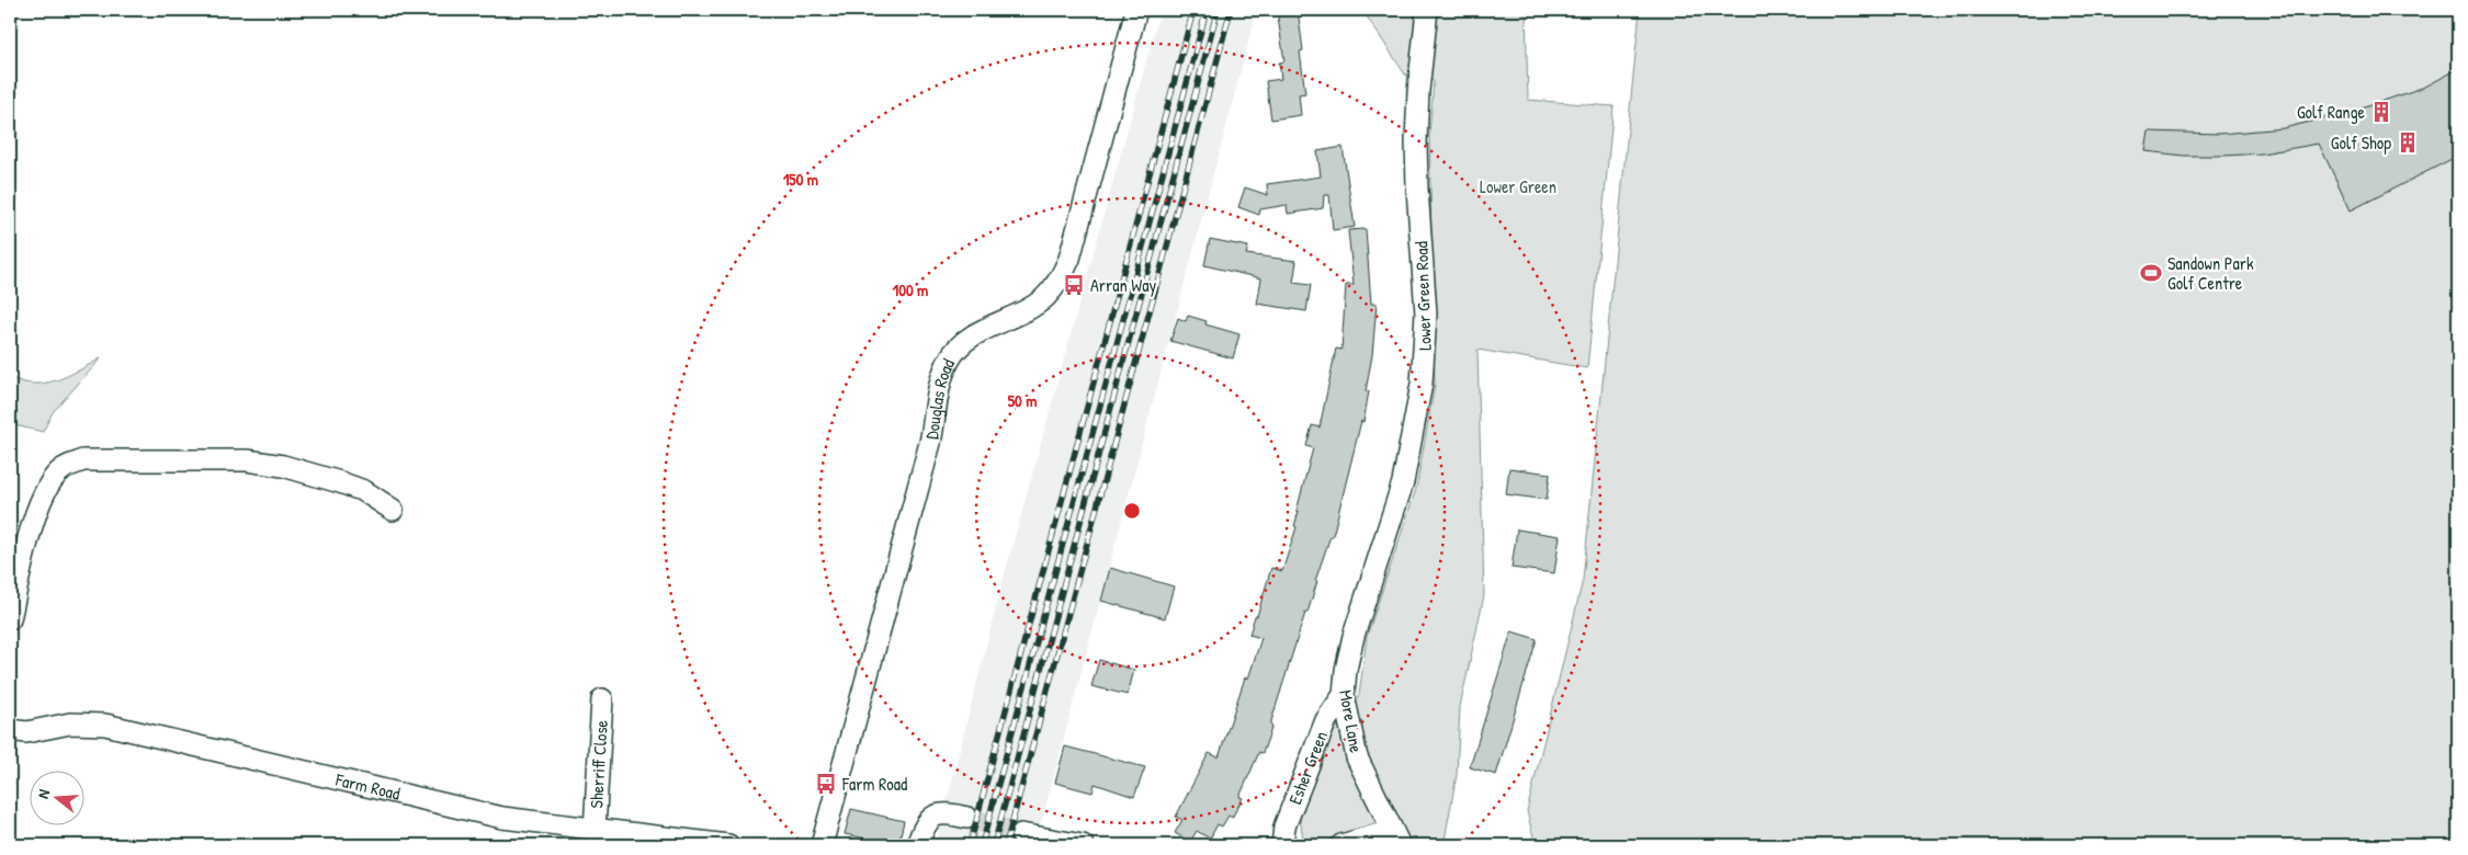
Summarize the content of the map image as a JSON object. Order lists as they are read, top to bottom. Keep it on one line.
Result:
{"streets":{"street":["Lower Green Road","Douglas Road","More Lane","Sherriff Close","Esher Green","Farm Road"]},"crossings":[["Lower Green Road","More Lane"],["More Lane","Esher Green"],["Sherriff Close","Farm Road"]],"parks":["Lower Green"],"places":{"building":["Golf Range","Golf Shop"],"sports":["Sandown Park Golf Centre"],"bus stop":["Arran Way","Farm Road"]},"north":"left","rings":["150 m","100 m","50 m"]}
